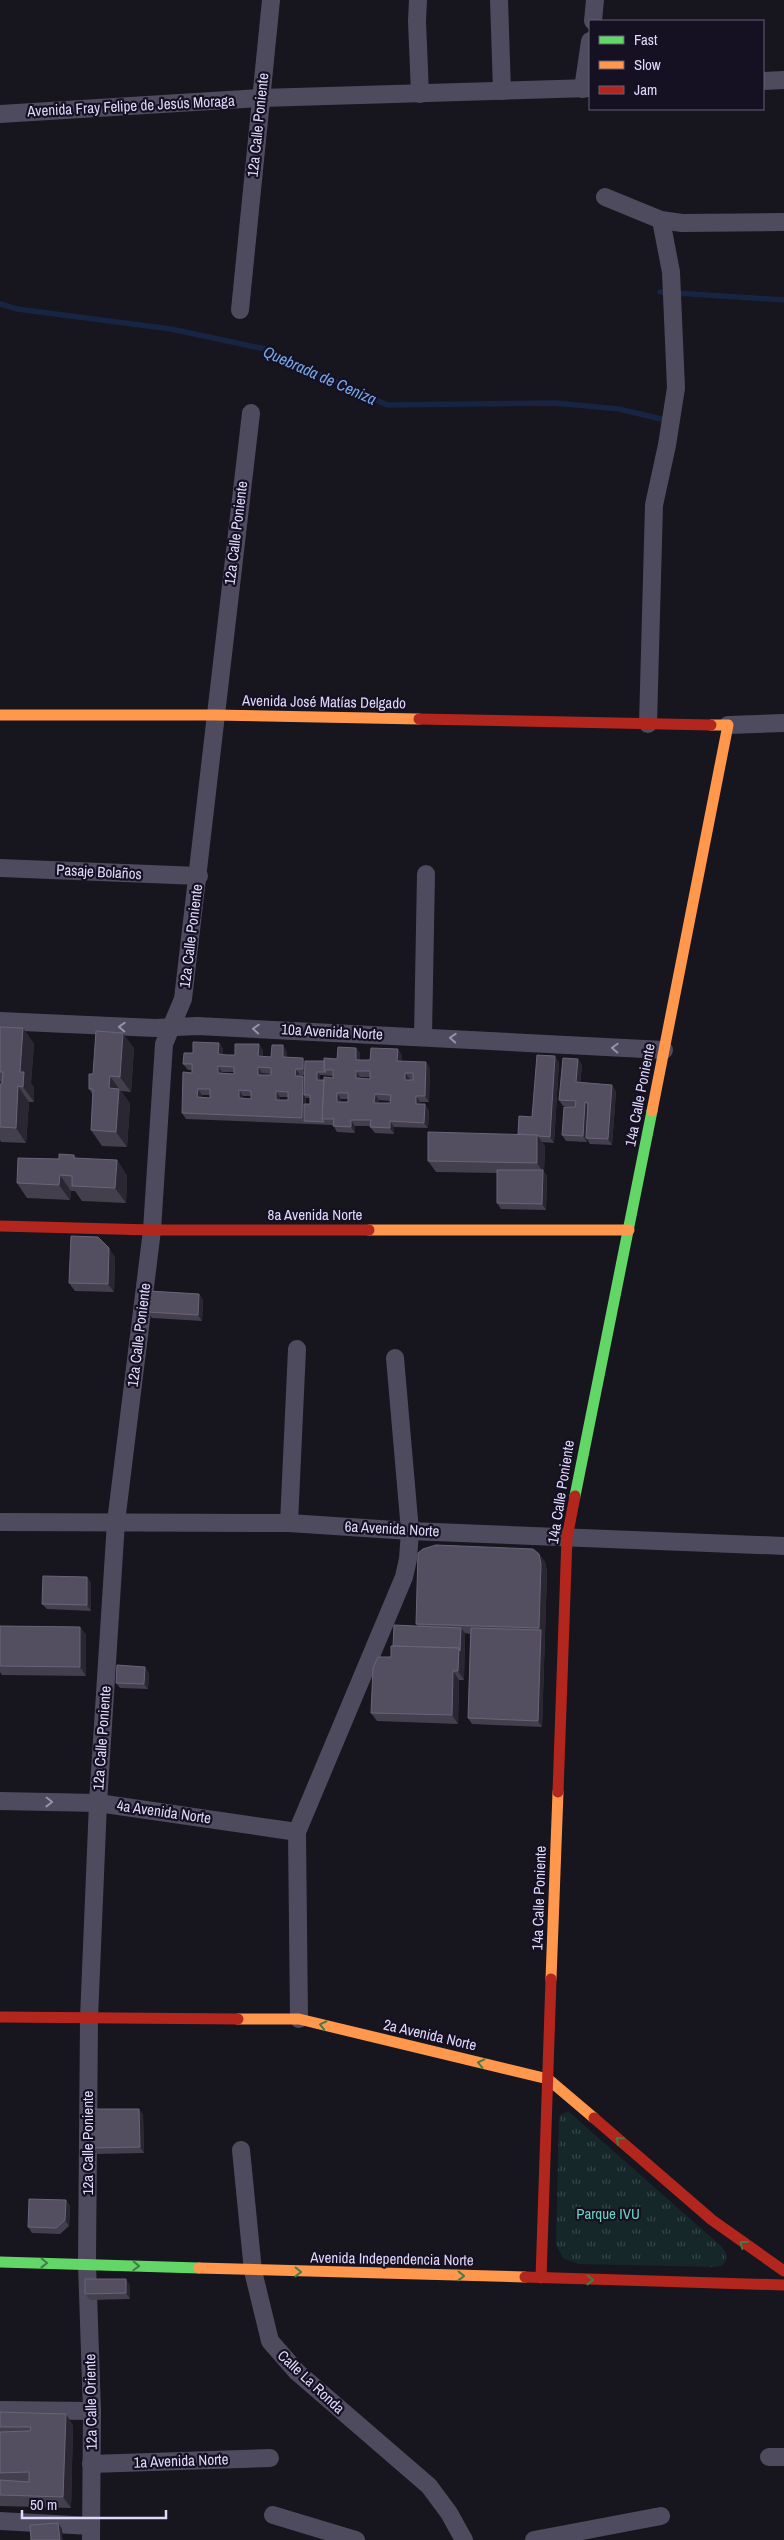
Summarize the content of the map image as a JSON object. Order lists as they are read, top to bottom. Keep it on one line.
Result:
{"streets":{"street":["Avenida Fray Felipe de Jesús Moraga","12a Calle Poniente","Avenida José Matías Delgado","Pasaje Bolaños","10a Avenida Norte","14a Calle Poniente","8a Avenida Norte","6a Avenida Norte","4a Avenida Norte","2a Avenida Norte","Avenida Independencia Norte","Calle La Ronda","12a Calle Oriente","1a Avenida Norte"]},"crossings":[["Avenida Fray Felipe de Jesús Moraga","12a Calle Poniente"],["12a Calle Poniente","Avenida José Matías Delgado"],["12a Calle Poniente","Pasaje Bolaños"],["12a Calle Poniente","10a Avenida Norte"],["12a Calle Poniente","8a Avenida Norte"],["12a Calle Poniente","6a Avenida Norte"],["12a Calle Poniente","4a Avenida Norte"],["12a Calle Poniente","2a Avenida Norte"],["12a Calle Poniente","Avenida Independencia Norte"],["12a Calle Poniente","12a Calle Oriente"],["Avenida José Matías Delgado","14a Calle Poniente"],["10a Avenida Norte","14a Calle Poniente"],["14a Calle Poniente","8a Avenida Norte"],["14a Calle Poniente","6a Avenida Norte"],["14a Calle Poniente","2a Avenida Norte"],["14a Calle Poniente","Avenida Independencia Norte"],["Avenida Independencia Norte","Calle La Ronda"],["Avenida Independencia Norte","12a Calle Oriente"],["12a Calle Oriente","1a Avenida Norte"]],"one_way":["10a Avenida Norte","2a Avenida Norte","Avenida Independencia Norte"],"water":["Quebrada de Ceniza"],"parks":["Parque IVU"],"legend":["Fast","Slow","Jam"],"scale_bar":"50 m"}
